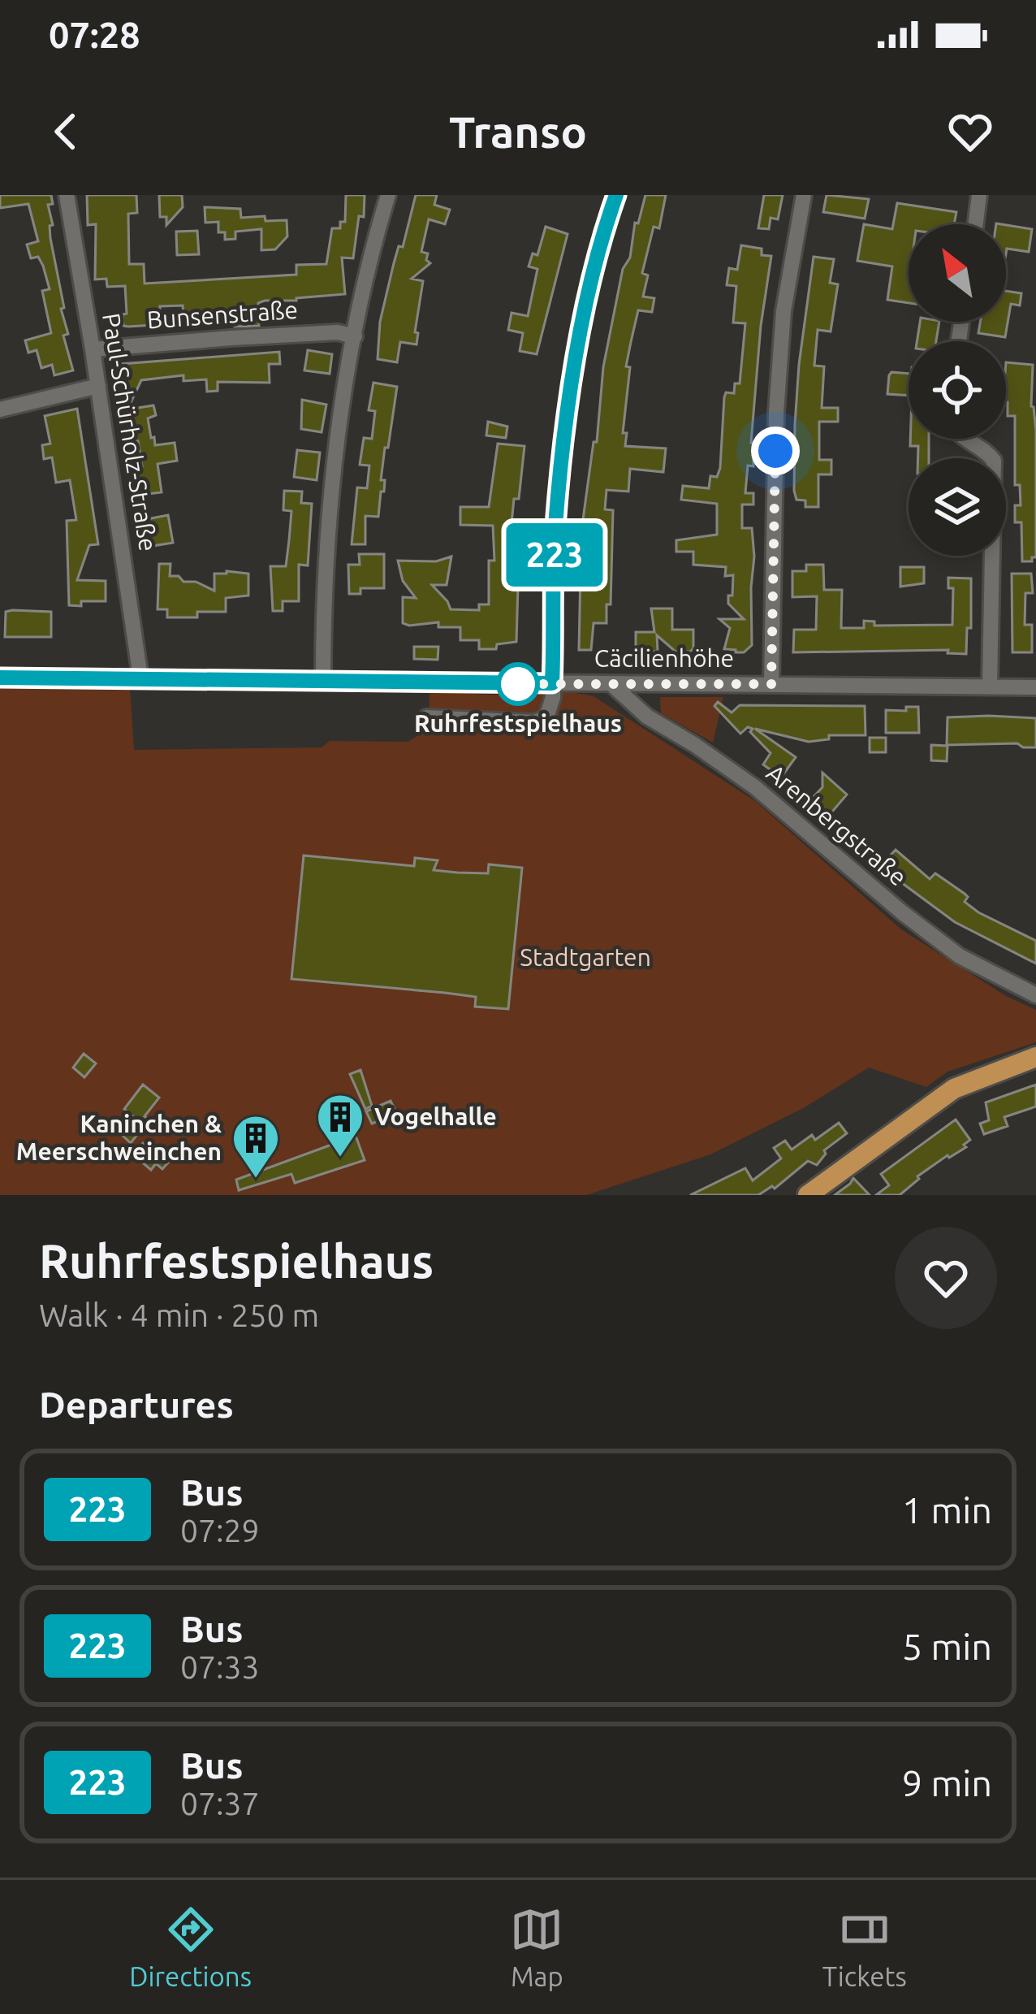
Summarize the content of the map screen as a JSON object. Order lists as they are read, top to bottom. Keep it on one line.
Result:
{"streets":{"street":["Bunsenstraße","Paul-Schürholz-Straße","Cäcilienhöhe","Arenbergstraße"]},"crossings":[["Bunsenstraße","Paul-Schürholz-Straße"],["Paul-Schürholz-Straße","Cäcilienhöhe"],["Cäcilienhöhe","Arenbergstraße"]],"parks":["Stadtgarten"],"places":{"other":["Ruhrfestspielhaus"],"building":["Vogelhalle","Kaninchen & Meerschweinchen"]},"lines":["bus line 223"],"north":"top left","page":{"status":"07:28","header":"Transo","on_map":"223","heading":[["Ruhrfestspielhaus","Walk · 4 min · 250 m"],"Departures"],"list":[{"mark":"223","name":"Bus","note":"07:29","value":"1 min"},{"mark":"223","name":"Bus","note":"07:33","value":"5 min"},{"mark":"223","name":"Bus","note":"07:37","value":"9 min"}],"tabs":["Directions","Map","Tickets"]}}
